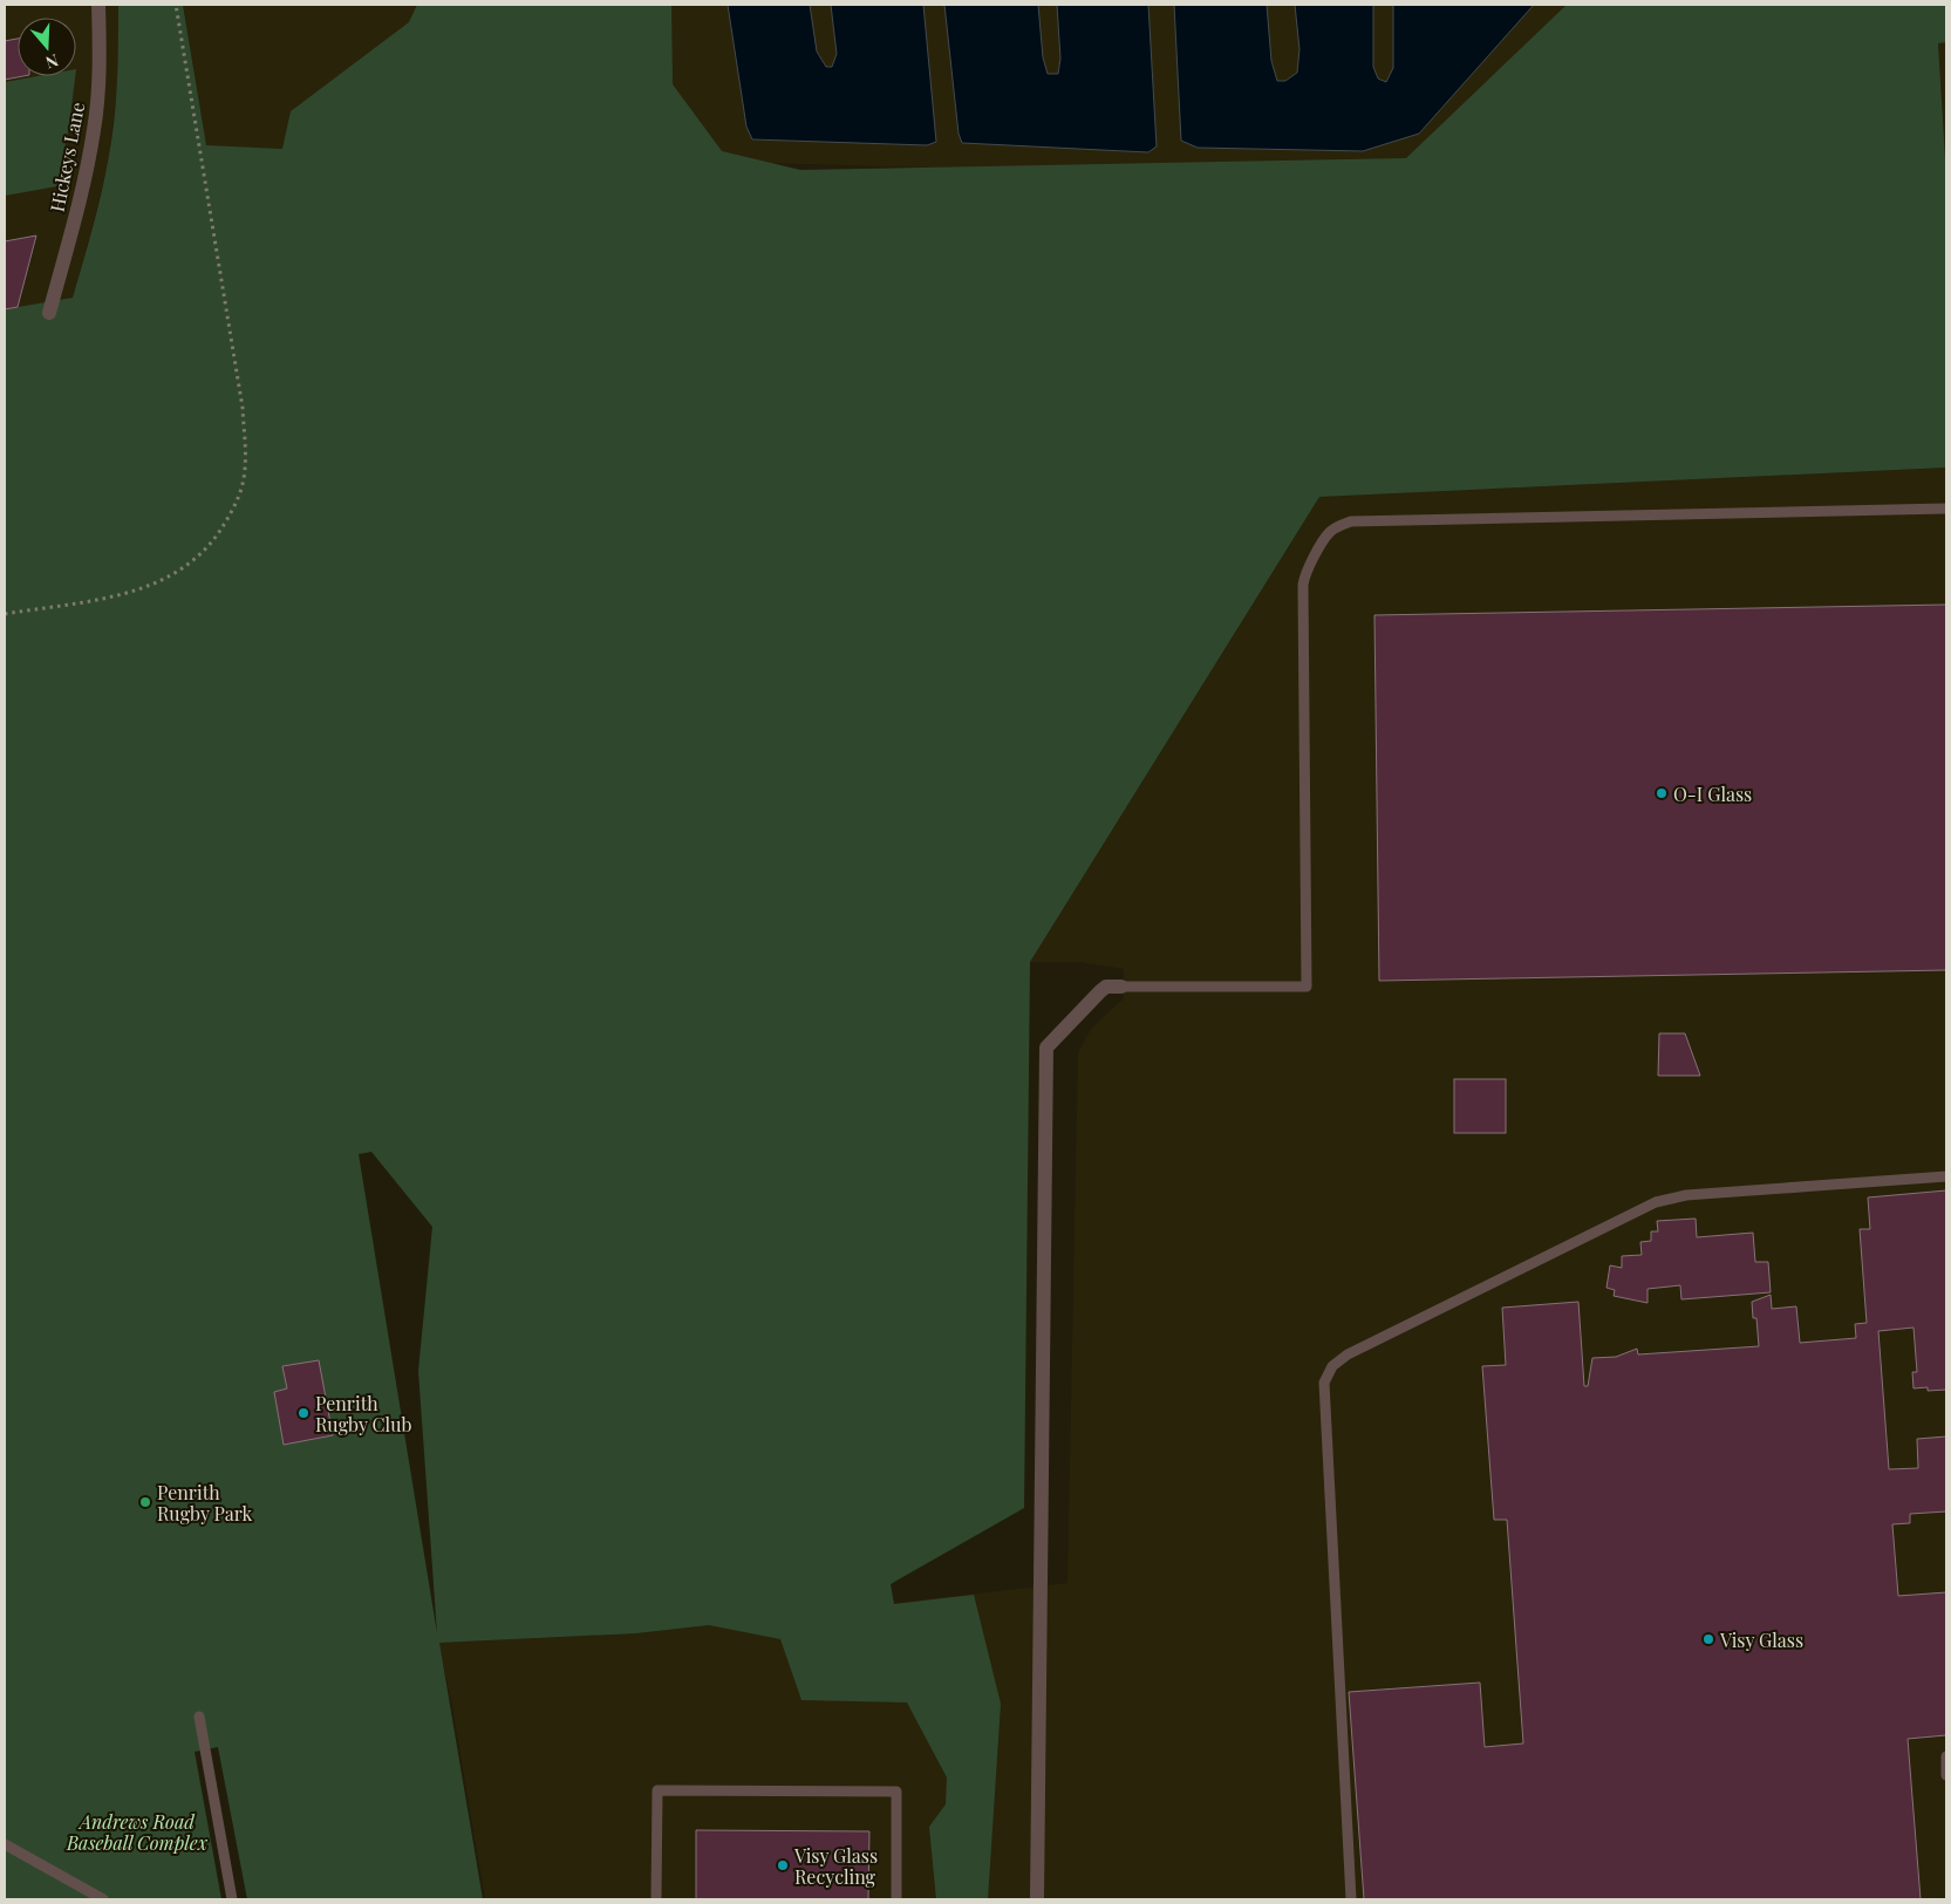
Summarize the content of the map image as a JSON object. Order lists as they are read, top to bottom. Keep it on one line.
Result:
{"streets":{"street":["Hickeys Lane"]},"parks":["Andrews Road Baseball Complex"],"places":["O-I Glass","Penrith Rugby Club","Penrith Rugby Park","Visy Glass","Visy Glass Recycling"],"north":"bottom"}
